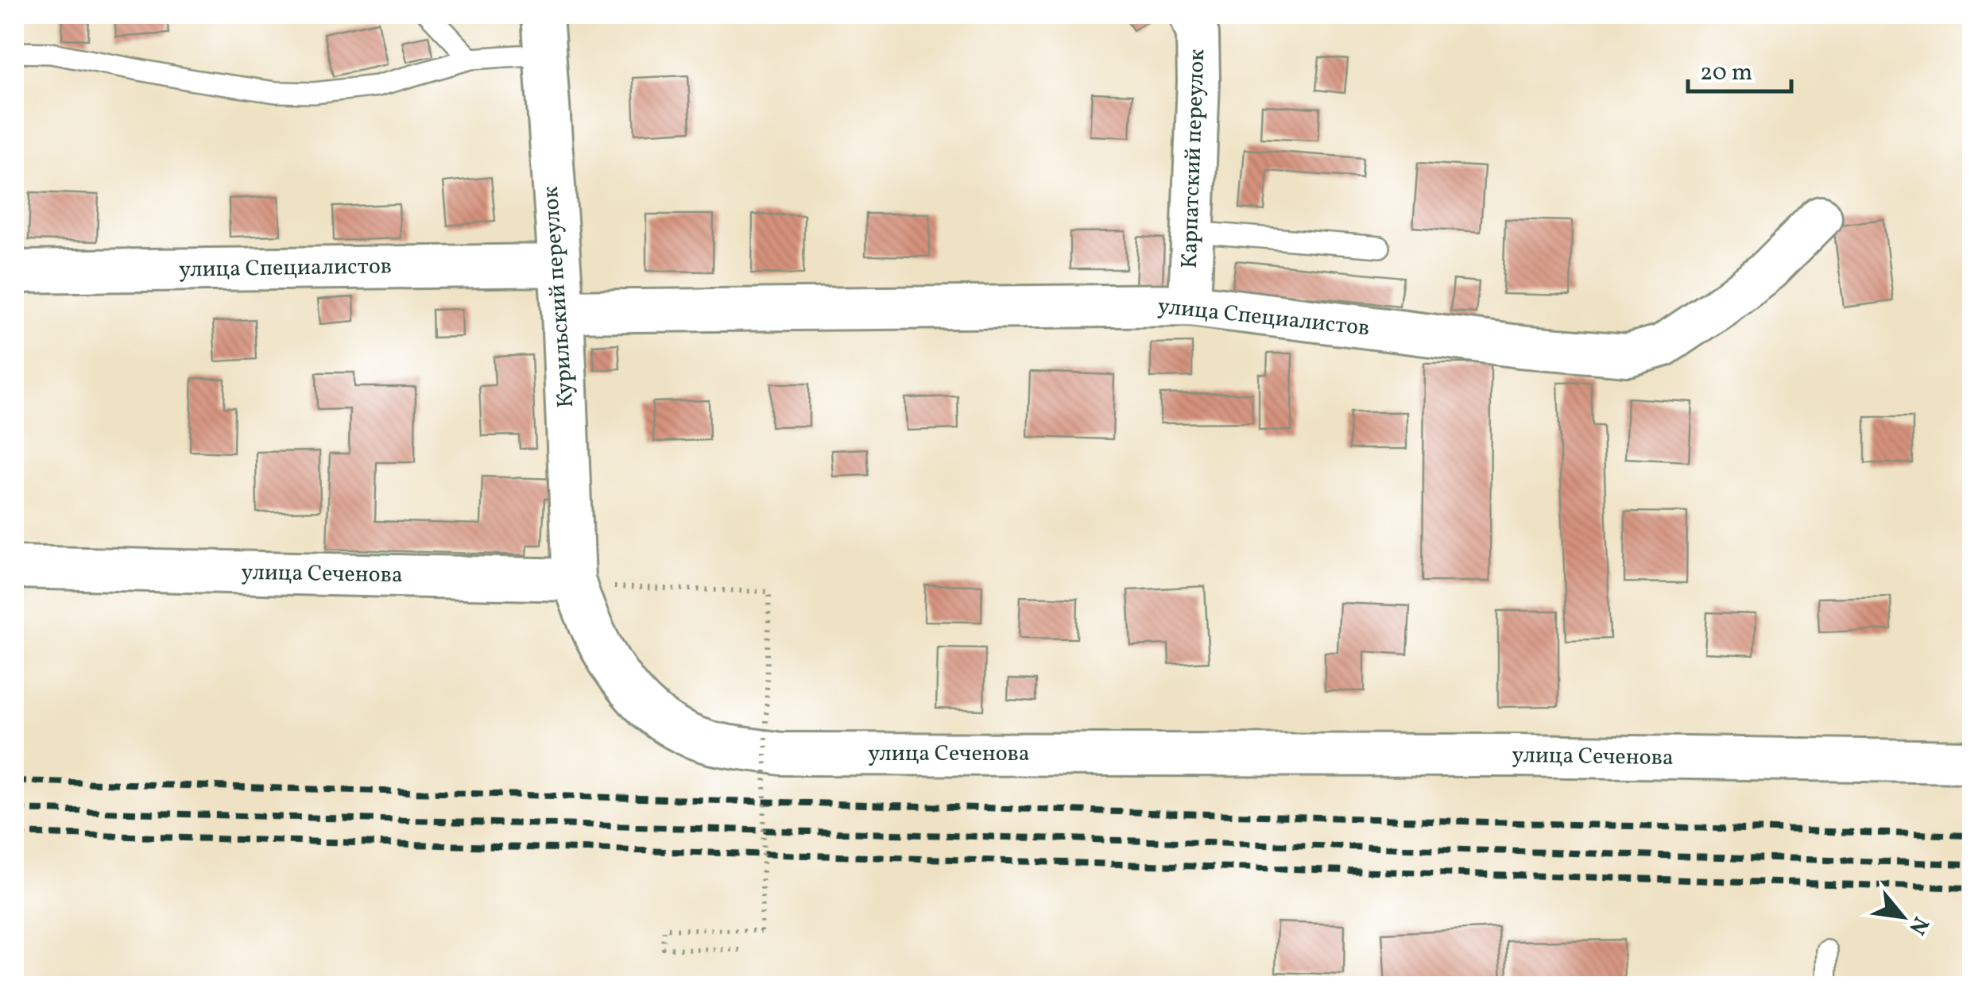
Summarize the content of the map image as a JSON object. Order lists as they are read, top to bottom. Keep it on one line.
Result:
{"streets":{"street":["Карпатский переулок","улица Специалистов","Курильский переулок","улица Сеченова"]},"crossings":[["Карпатский переулок","улица Специалистов"],["улица Специалистов","Курильский переулок"],["Курильский переулок","улица Сеченова"]],"scale_bar":"20 m","north":"bottom right"}
